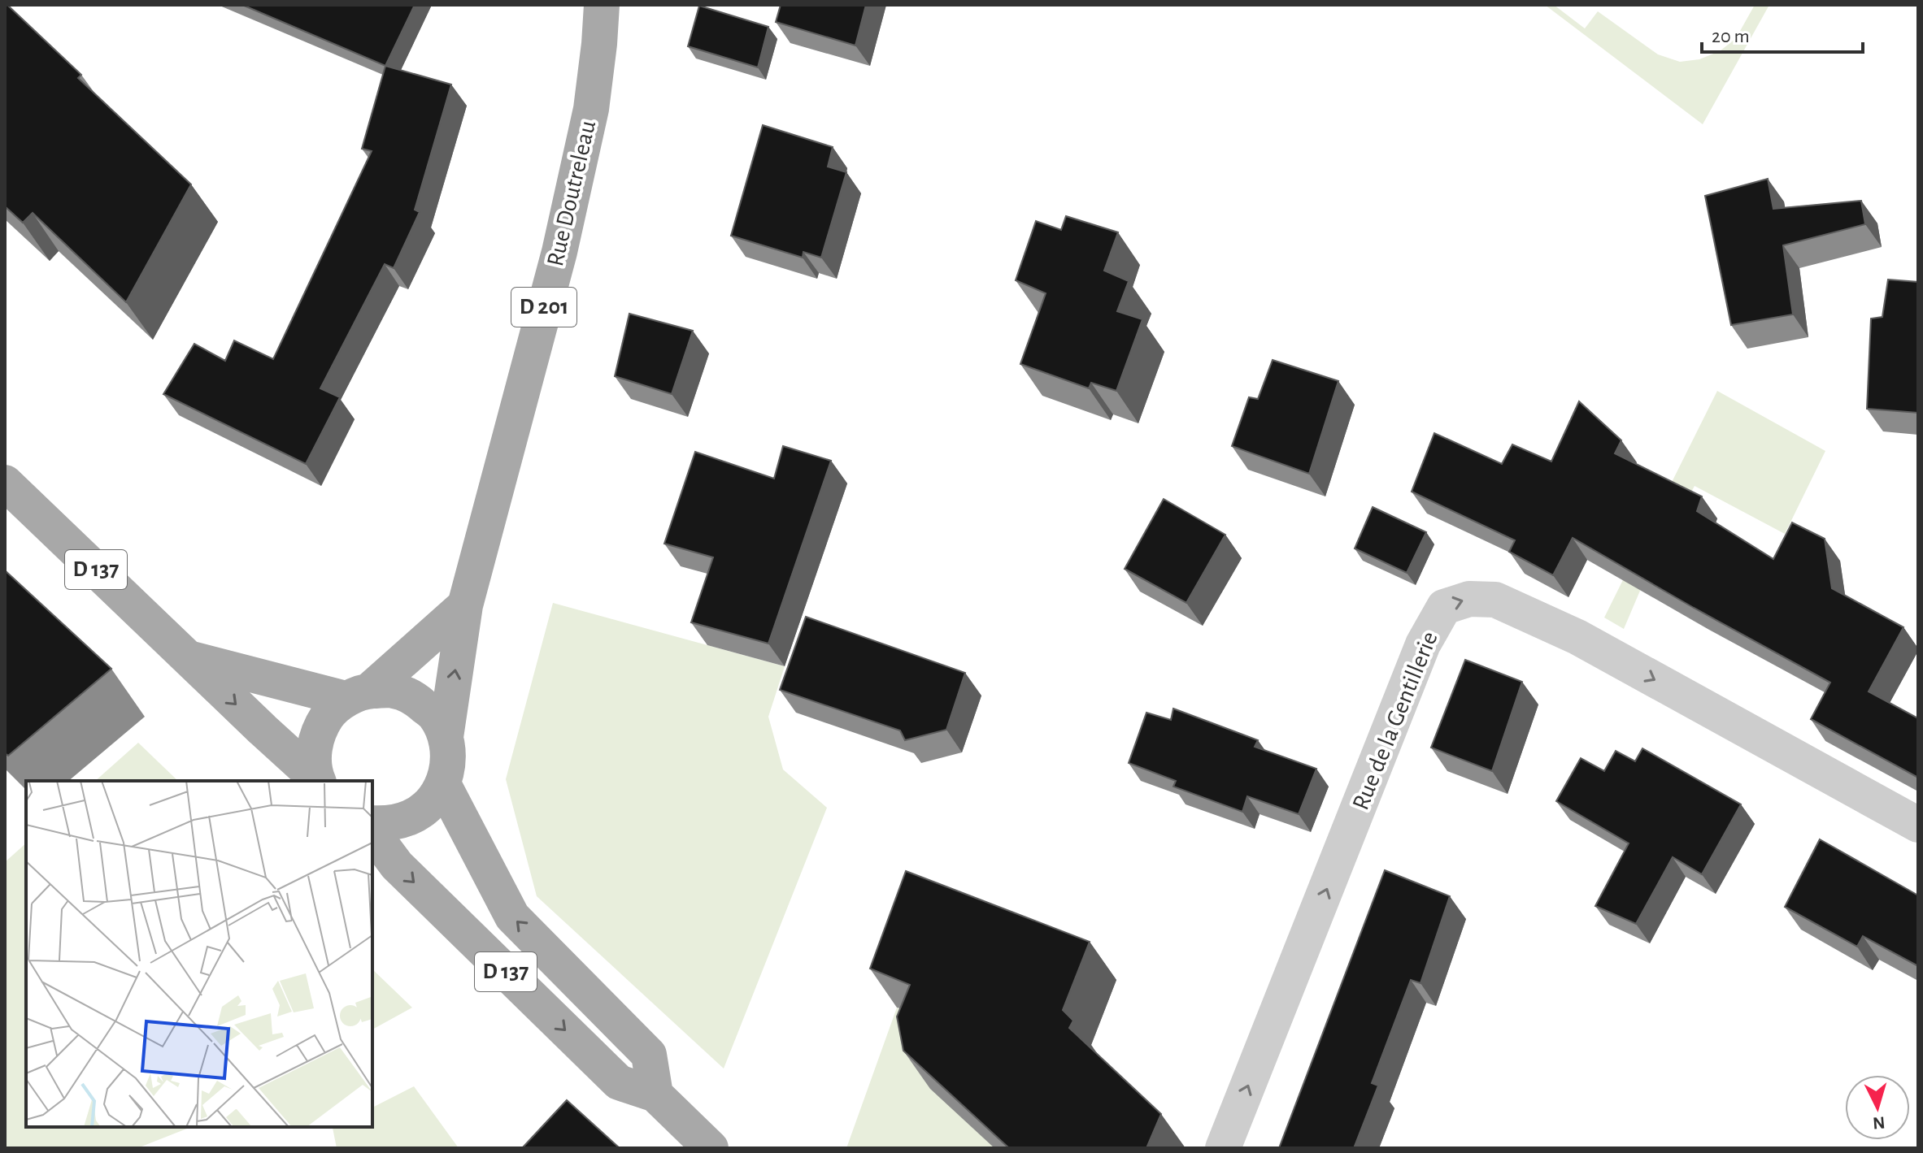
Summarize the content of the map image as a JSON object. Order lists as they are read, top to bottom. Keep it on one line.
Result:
{"streets":{"main road":["Rue Doutreleau","D 201","D 137"],"street":["Rue de la Gentillerie"]},"crossings":[["Rue Doutreleau","D 137"]],"scale_bar":"20 m","north":"bottom"}
